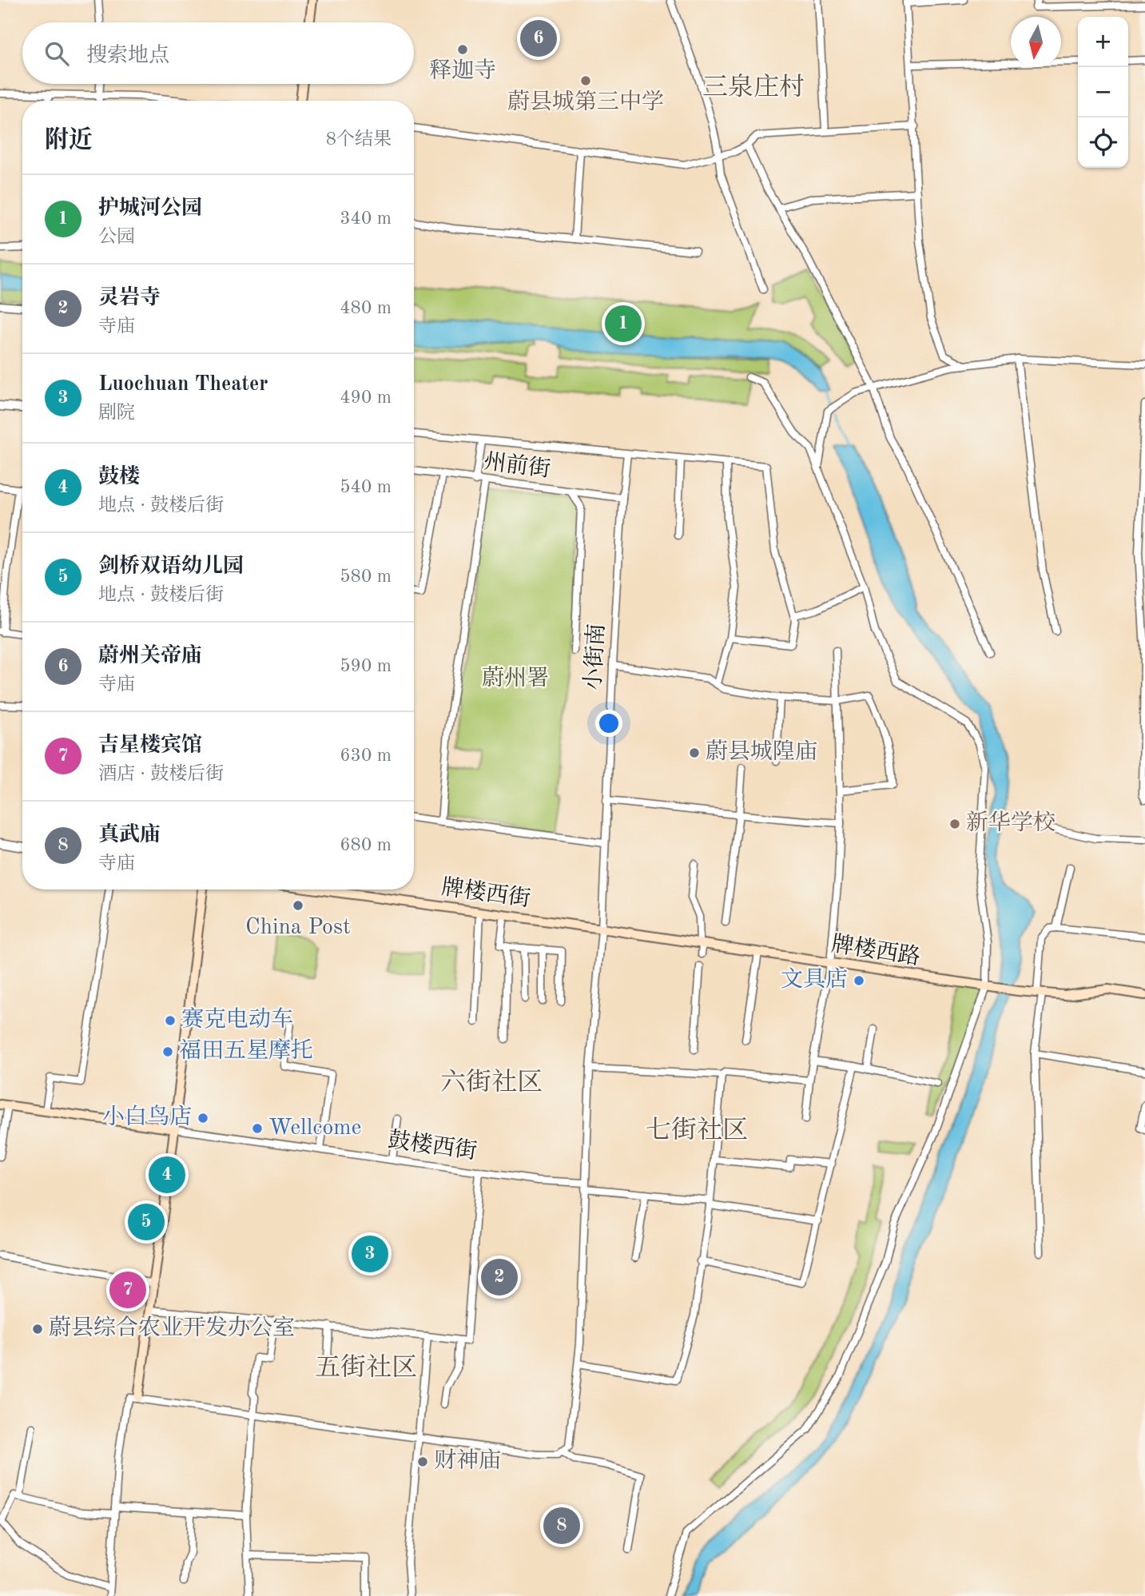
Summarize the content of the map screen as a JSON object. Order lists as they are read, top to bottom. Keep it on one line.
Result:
{"streets":{"main road":["牌楼西街","牌楼西路"],"street":["州前街","小街南","鼓楼西街"]},"crossings":[["州前街","小街南"],["小街南","牌楼西街"],["小街南","牌楼西路"],["小街南","鼓楼西街"],["牌楼西街","牌楼西路"]],"districts":["三泉庄村","六街社区","七街社区","五街社区"],"parks":["蔚州署"],"places":["释迦寺","蔚县城第三中学","蔚县城隍庙","新华学校","China Post","文具店","赛克电动车","福田五星摩托","小白鸟店","Wellcome","蔚县综合农业开发办公室","财神庙"],"north":"bottom","page":{"map_buttons":["+","−"],"pins":["6","1","4","5","3","2","7","8"],"search":"搜索地点","heading":["附近","8个结果"],"list":[{"mark":"1","name":"护城河公园","note":"公园","value":"340 m"},{"mark":"2","name":"灵岩寺","note":"寺庙","value":"480 m"},{"mark":"3","name":"Luochuan Theater","note":"剧院","value":"490 m"},{"mark":"4","name":"鼓楼","note":"地点 · 鼓楼后街","value":"540 m"},{"mark":"5","name":"剑桥双语幼儿园","note":"地点 · 鼓楼后街","value":"580 m"},{"mark":"6","name":"蔚州关帝庙","note":"寺庙","value":"590 m"},{"mark":"7","name":"吉星楼宾馆","note":"酒店 · 鼓楼后街","value":"630 m"},{"mark":"8","name":"真武庙","note":"寺庙","value":"680 m"}]}}
